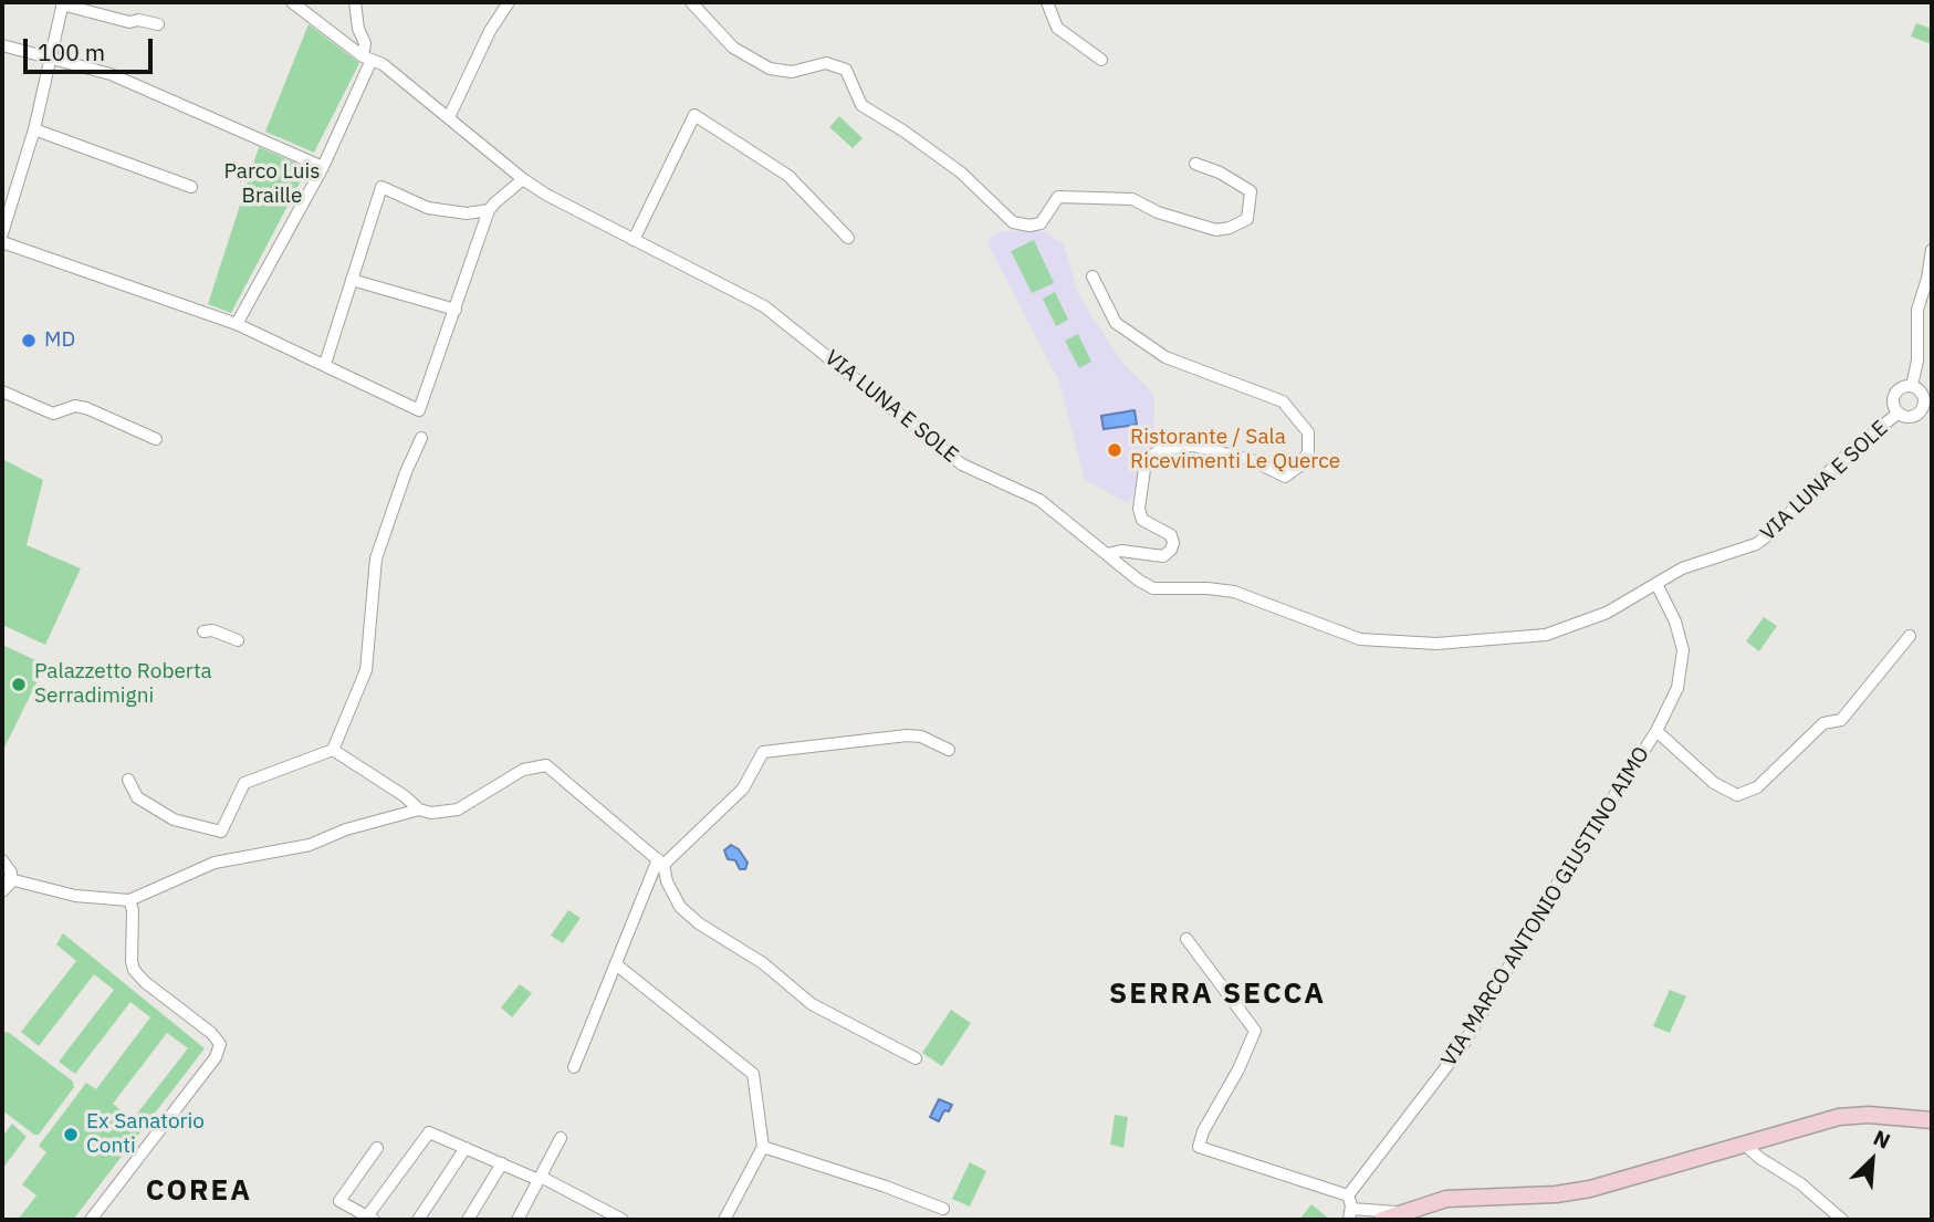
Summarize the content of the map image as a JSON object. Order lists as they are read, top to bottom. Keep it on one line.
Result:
{"streets":{"street":["VIA LUNA E SOLE","VIA MARCO ANTONIO GIUSTINO AIMO"]},"crossings":[["VIA LUNA E SOLE","VIA MARCO ANTONIO GIUSTINO AIMO"]],"districts":["SERRA SECCA","COREA"],"parks":["Parco Luis Braille"],"places":["MD","Ristorante / Sala Ricevimenti Le Querce","Palazzetto Roberta Serradimigni","Ex Sanatorio Conti"],"scale_bar":"100 m","north":"top right"}
